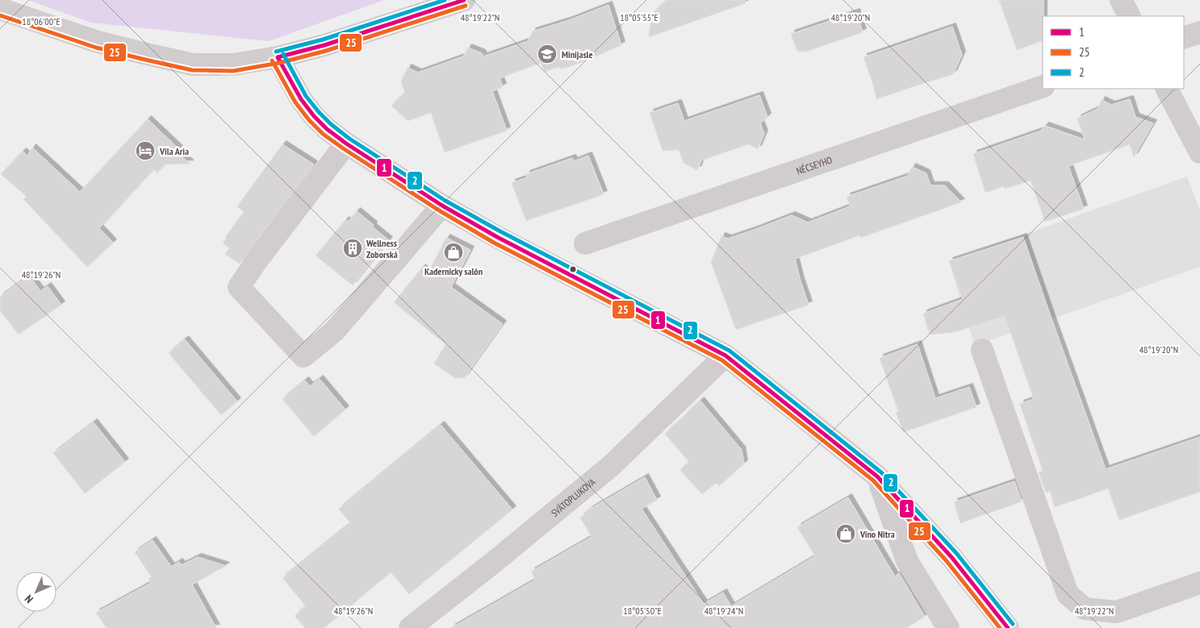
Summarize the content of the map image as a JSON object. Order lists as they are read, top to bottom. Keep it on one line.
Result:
{"streets":{"street":["NÉCSEYHO","SVÄTOPLUKOVA"]},"places":{"school or university":["Minijasle"],"hotel":["Vila Aria"],"building":["Wellness Zoborská"],"shop":["Kadernícky salón","Víno Nitra"]},"lines":["transit line 1","transit line 2","transit line 25"],"legend":["1","25","2"],"north":"bottom left","coordinates":["48°19'22\"N","18°05'55\"E","48°19'20\"N","18°06'00\"E","48°19'26\"N","18°05'50\"E","48°19'24\"N"]}
